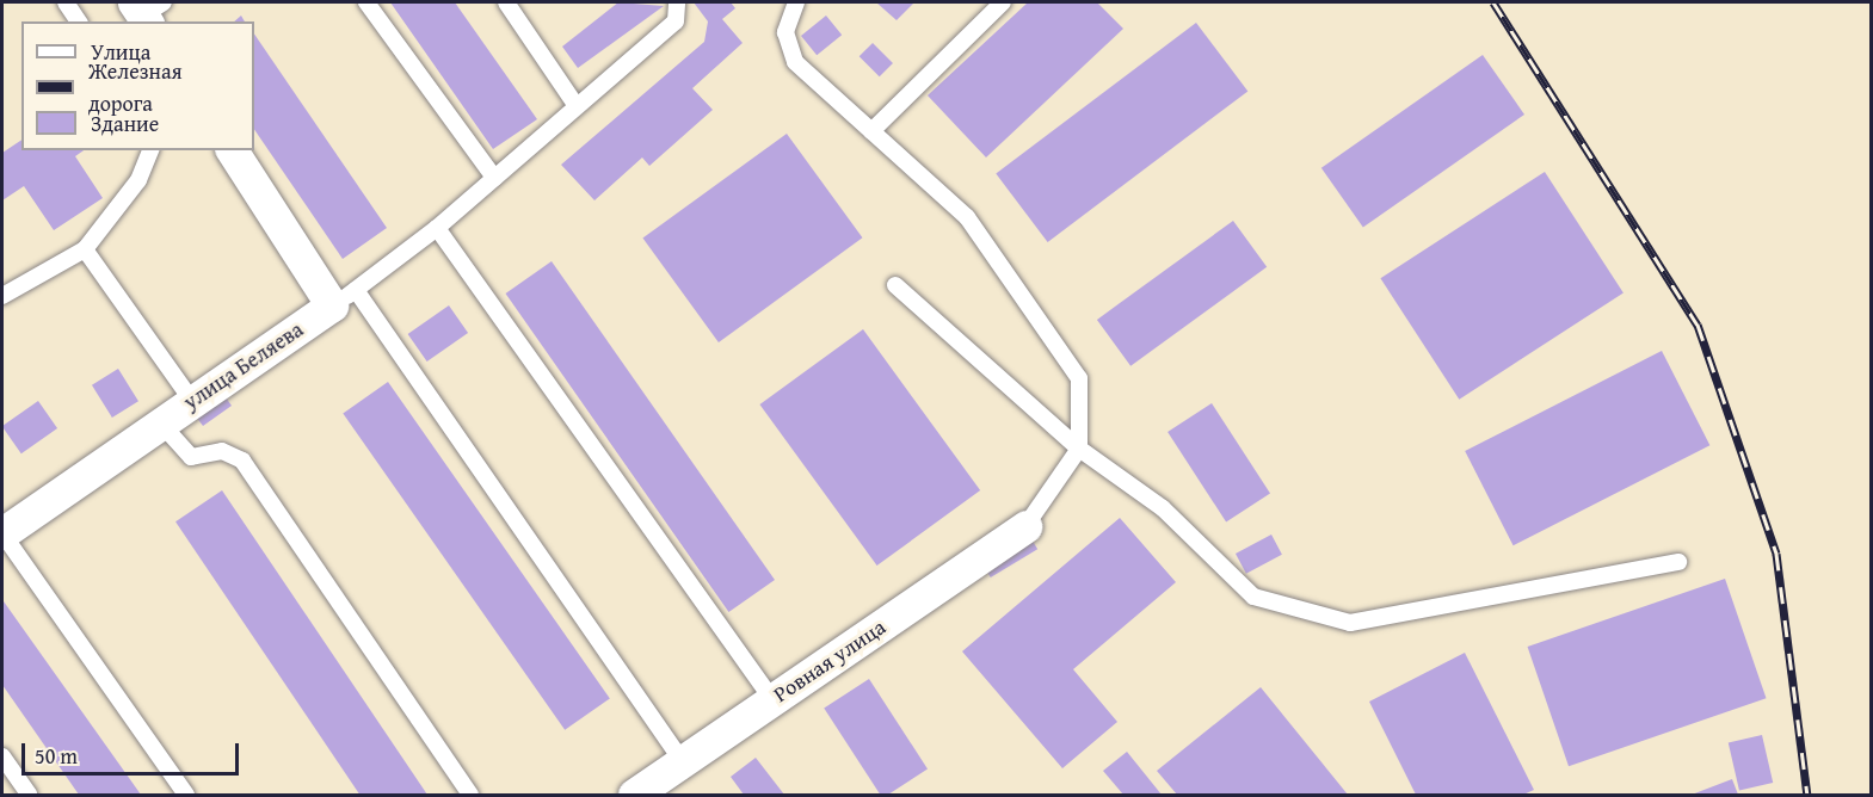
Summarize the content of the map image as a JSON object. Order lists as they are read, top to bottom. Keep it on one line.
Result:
{"streets":{"street":["улица Беляева","Ровная улица"]},"legend":["Улица","Железная дорога","Здание"],"scale_bar":"50 m"}
